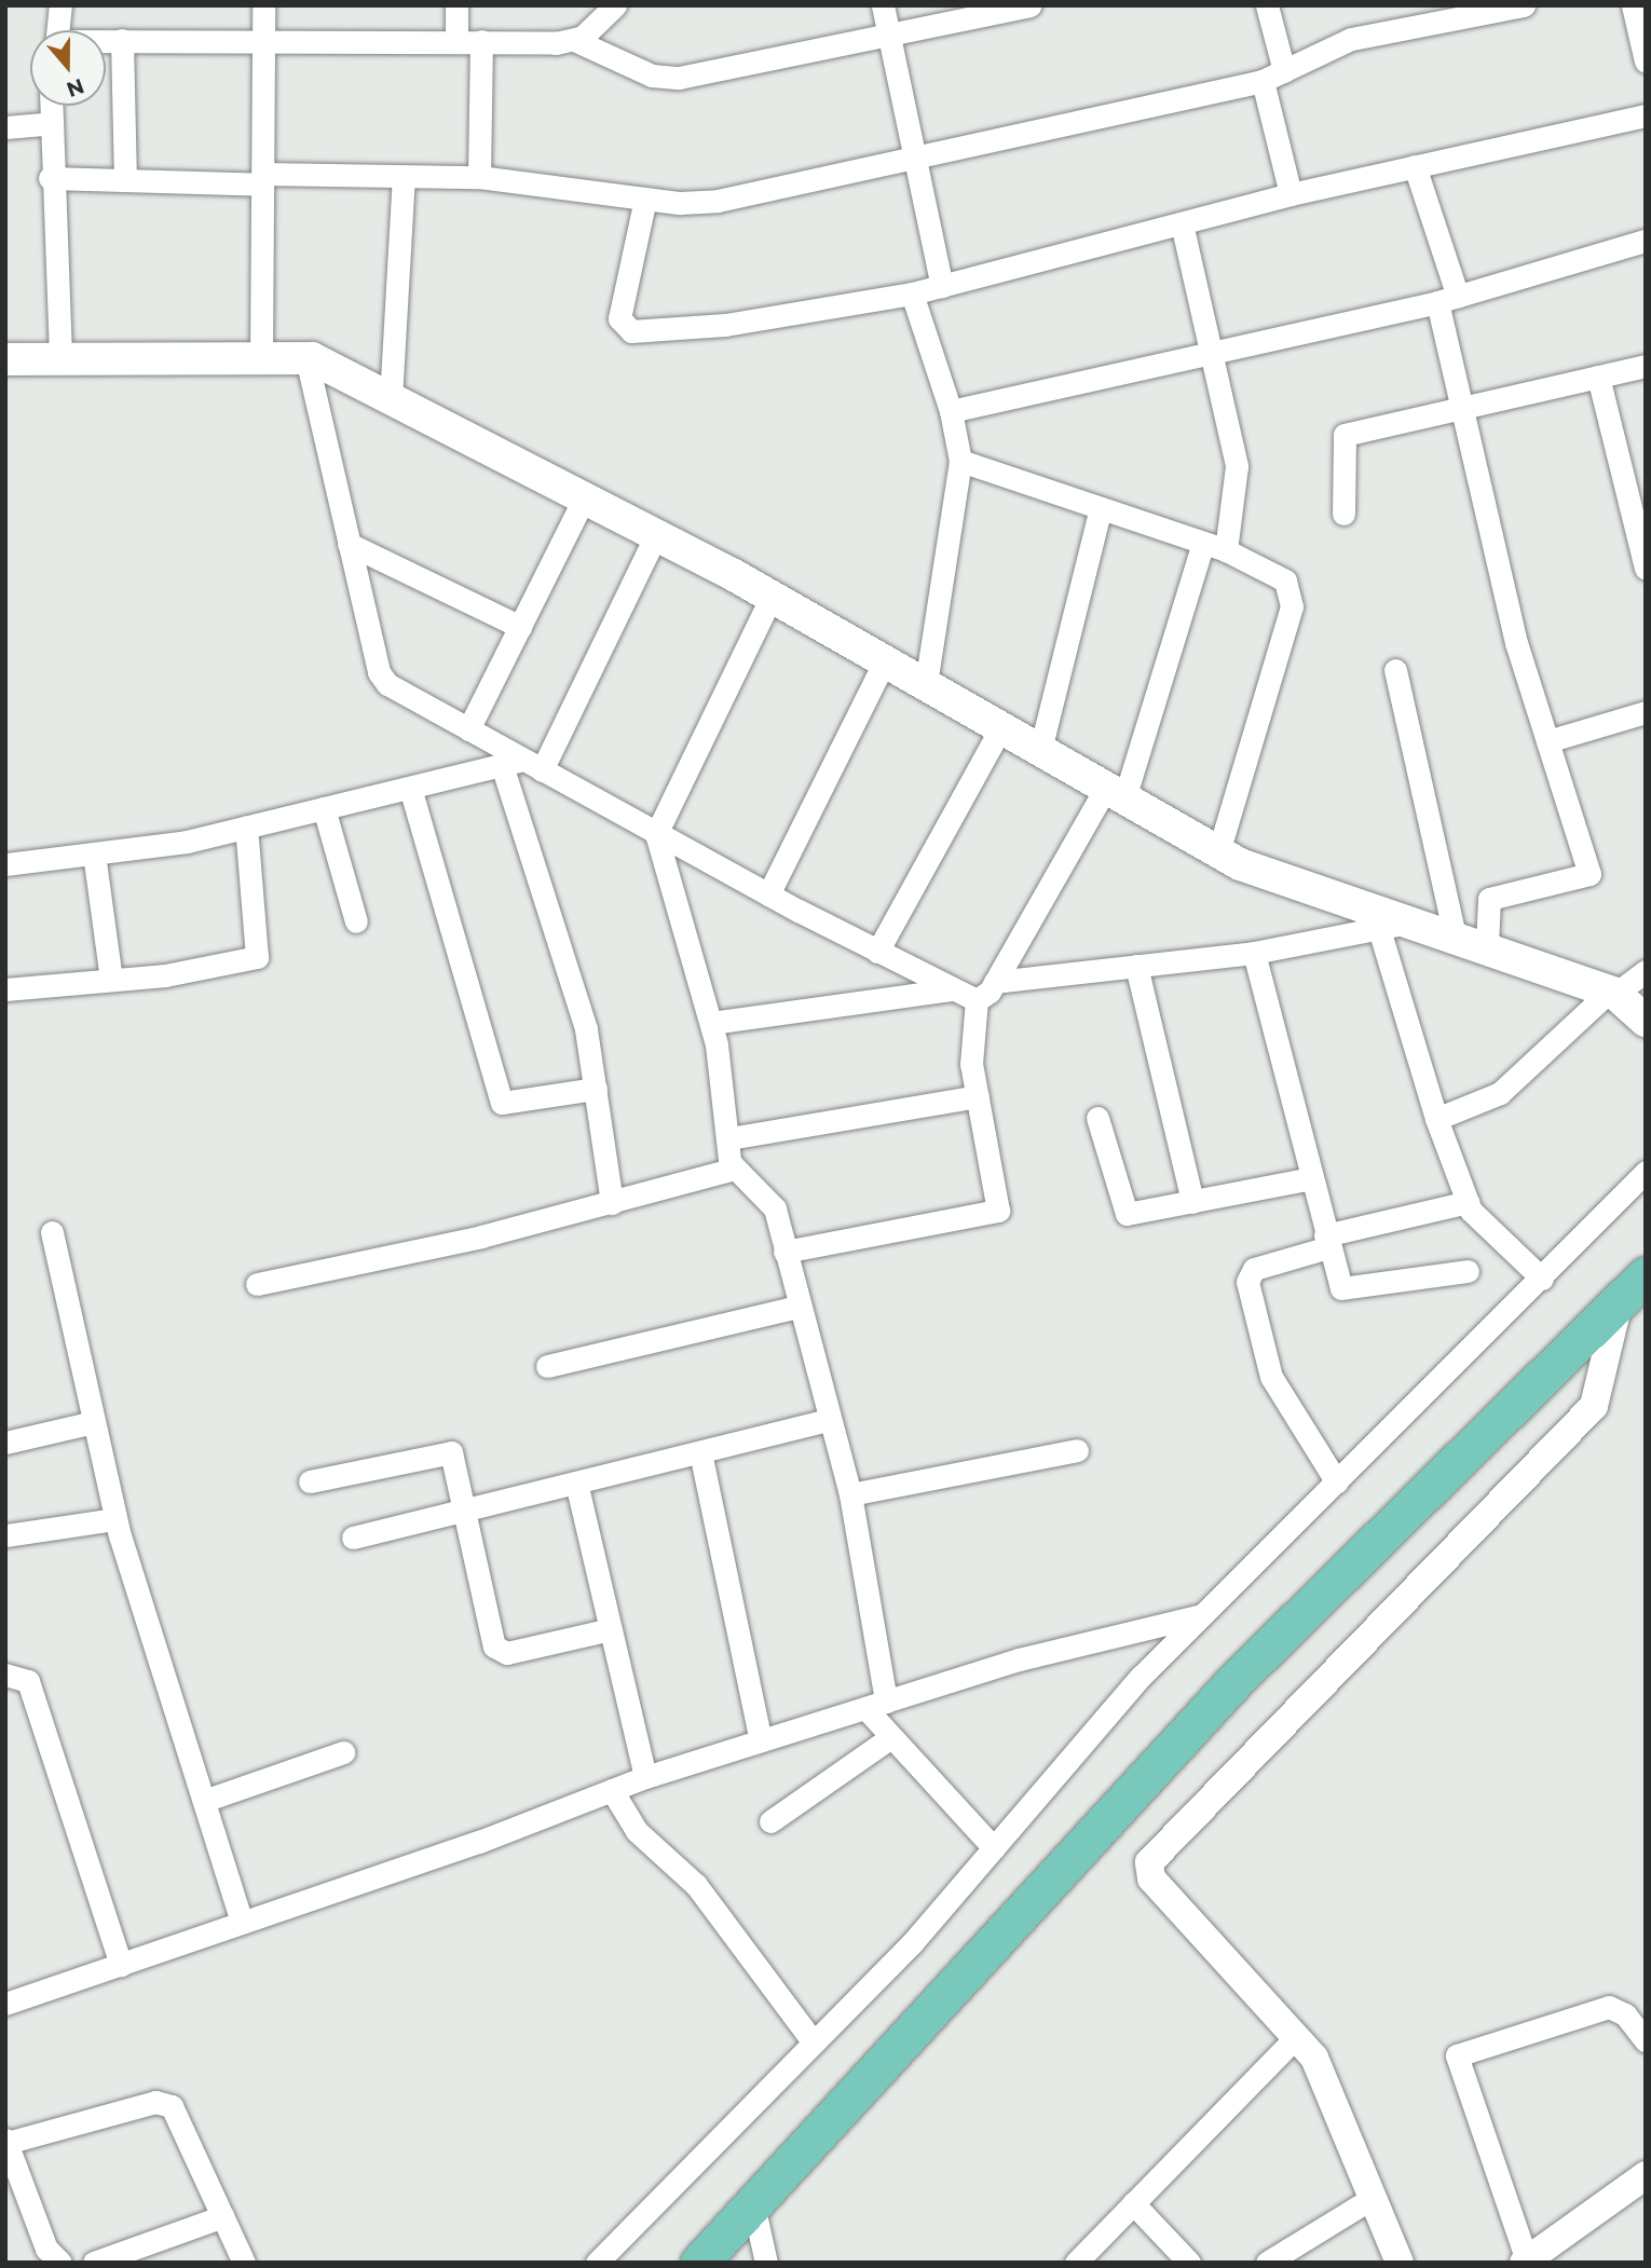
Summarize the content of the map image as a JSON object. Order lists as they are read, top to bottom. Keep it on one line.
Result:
{"north":"bottom"}
